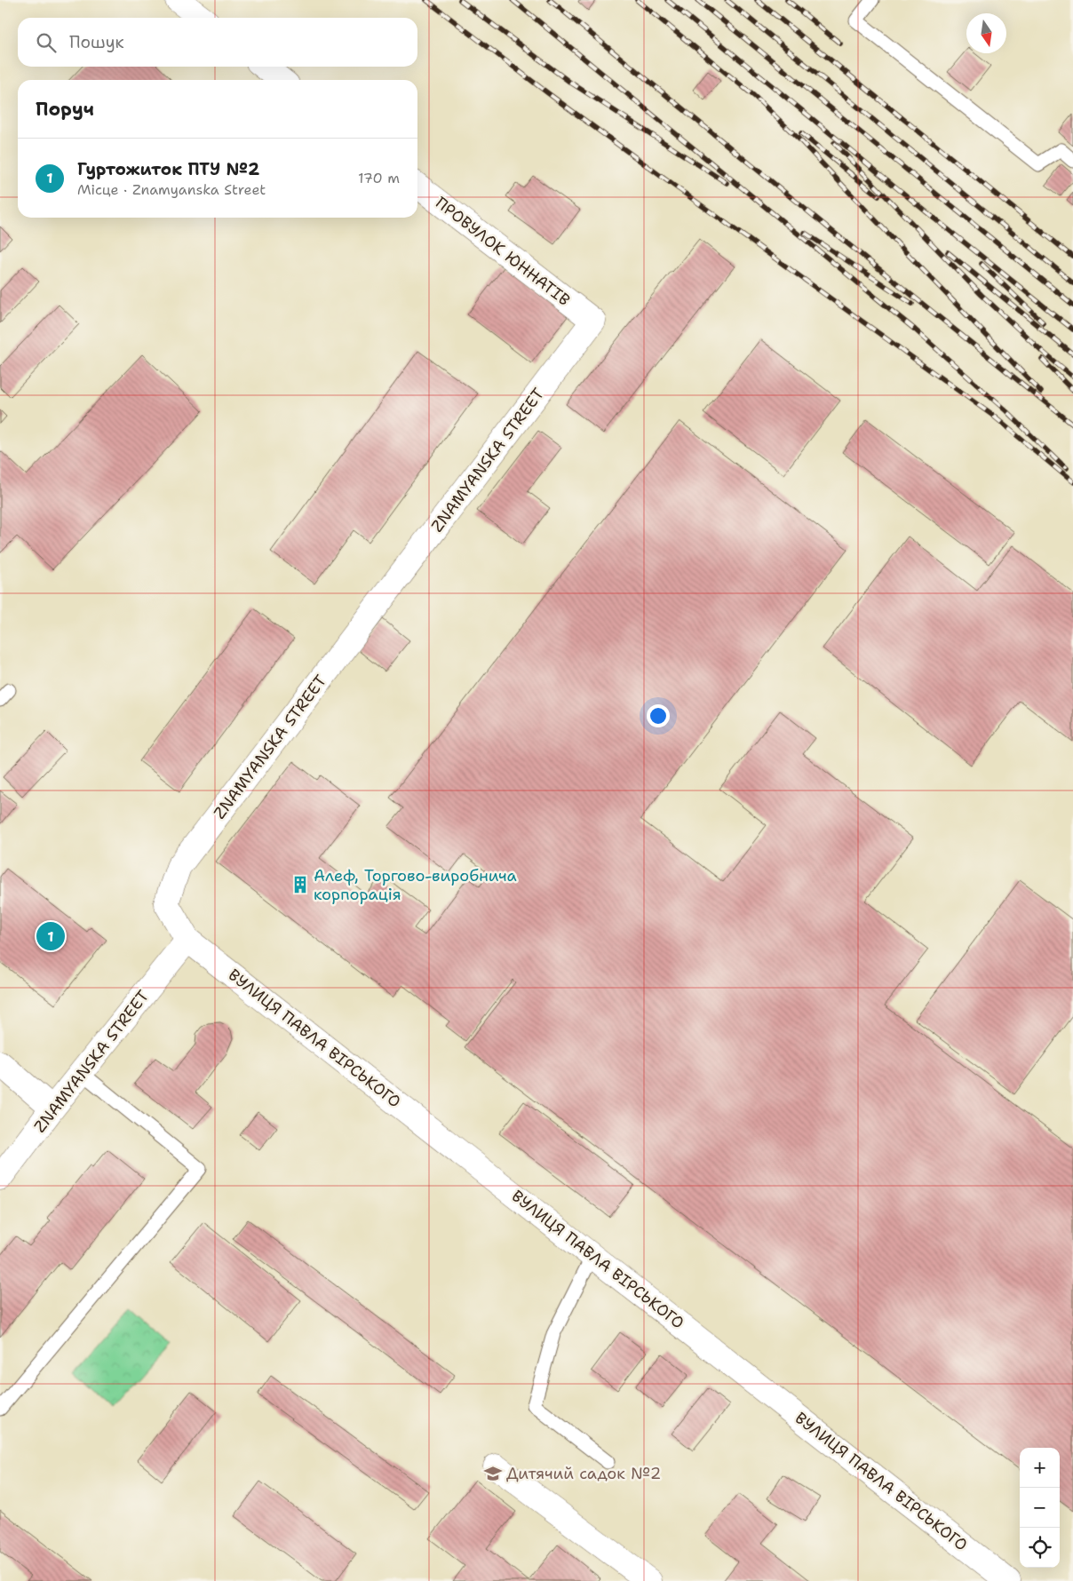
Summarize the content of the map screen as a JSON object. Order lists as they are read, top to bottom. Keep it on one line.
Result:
{"streets":{"street":["ПРОВУЛОК ЮННАТІВ","ZNAMYANSKA STREET","ВУЛИЦЯ ПАВЛА ВІРСЬКОГО"]},"crossings":[["ПРОВУЛОК ЮННАТІВ","ZNAMYANSKA STREET"],["ZNAMYANSKA STREET","ВУЛИЦЯ ПАВЛА ВІРСЬКОГО"]],"places":{"building":["Алеф, Торгово-виробнича корпорація"],"school or university":["Дитячий садок №2"]},"north":"bottom","page":{"search":"Пошук","heading":"Поруч","list":[{"mark":"1","name":"Гуртожиток ПТУ №2","note":"Місце · Znamyanska Street","value":"170 m"}],"pins":"1","map_buttons":["+","−"]}}
